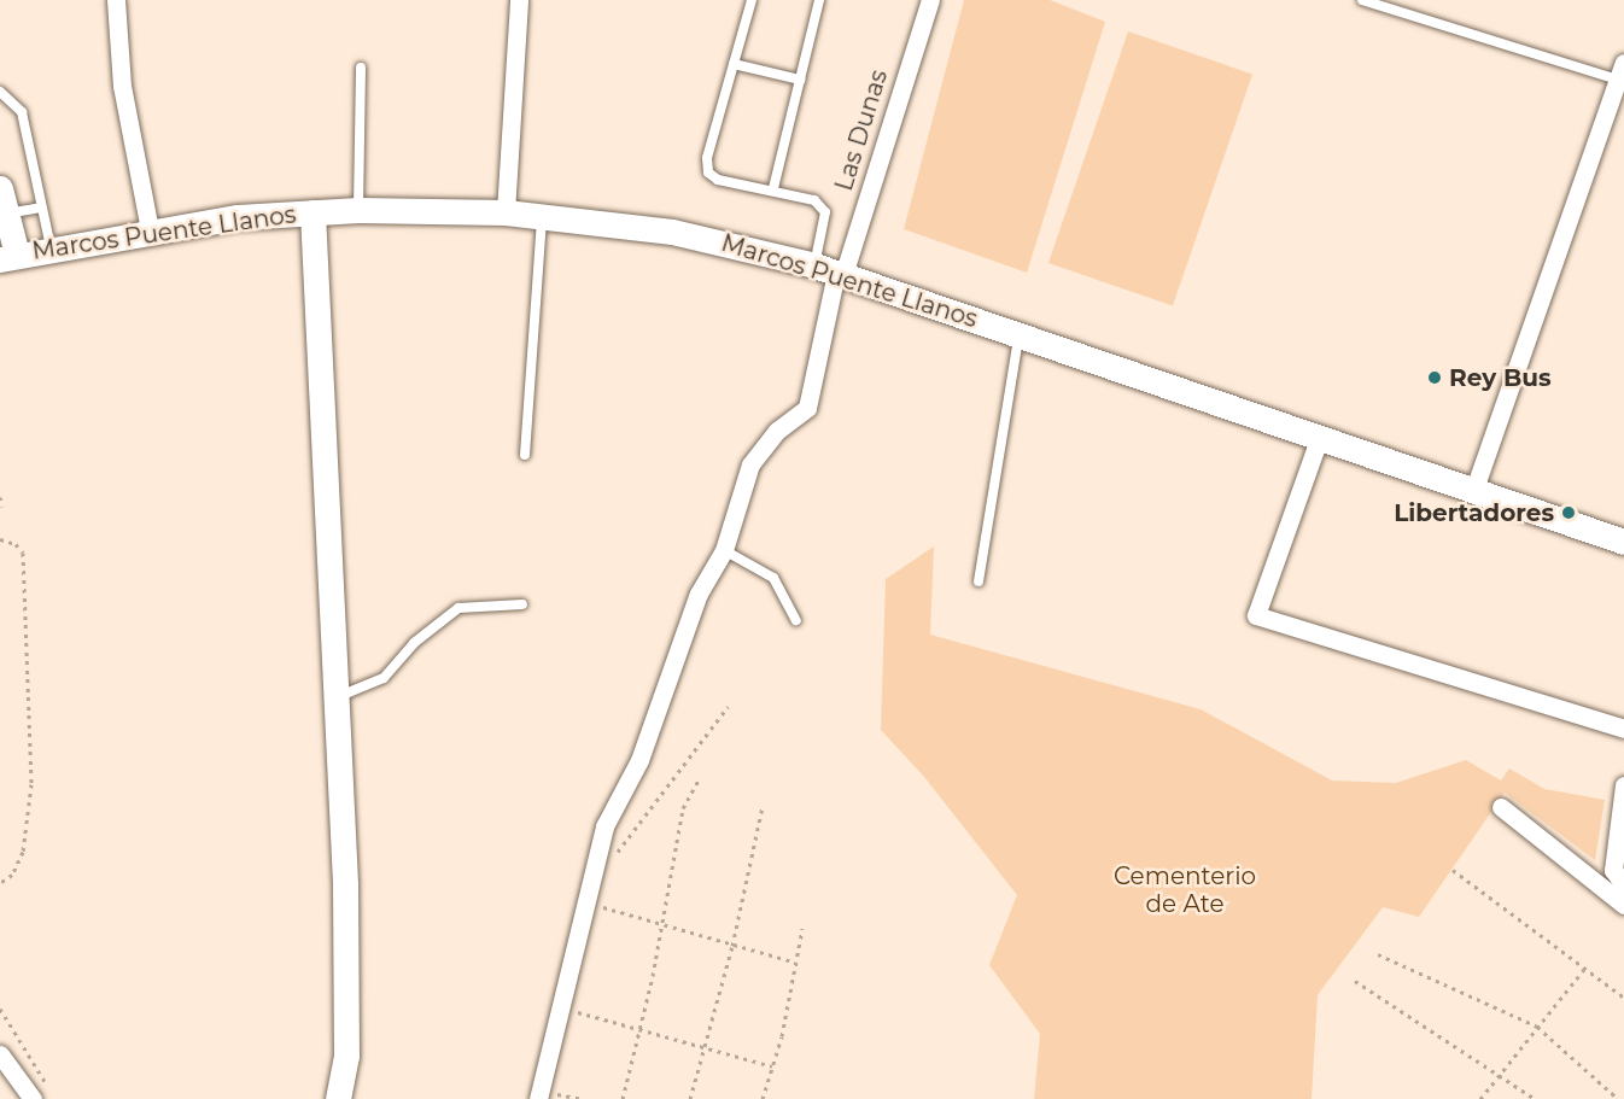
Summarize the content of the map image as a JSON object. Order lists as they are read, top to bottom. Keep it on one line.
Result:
{"streets":{"street":["Las Dunas","Marcos Puente Llanos"]},"crossings":[["Las Dunas","Marcos Puente Llanos"]],"parks":["Cementerio de Ate"],"places":["Rey Bus","Libertadores"]}
